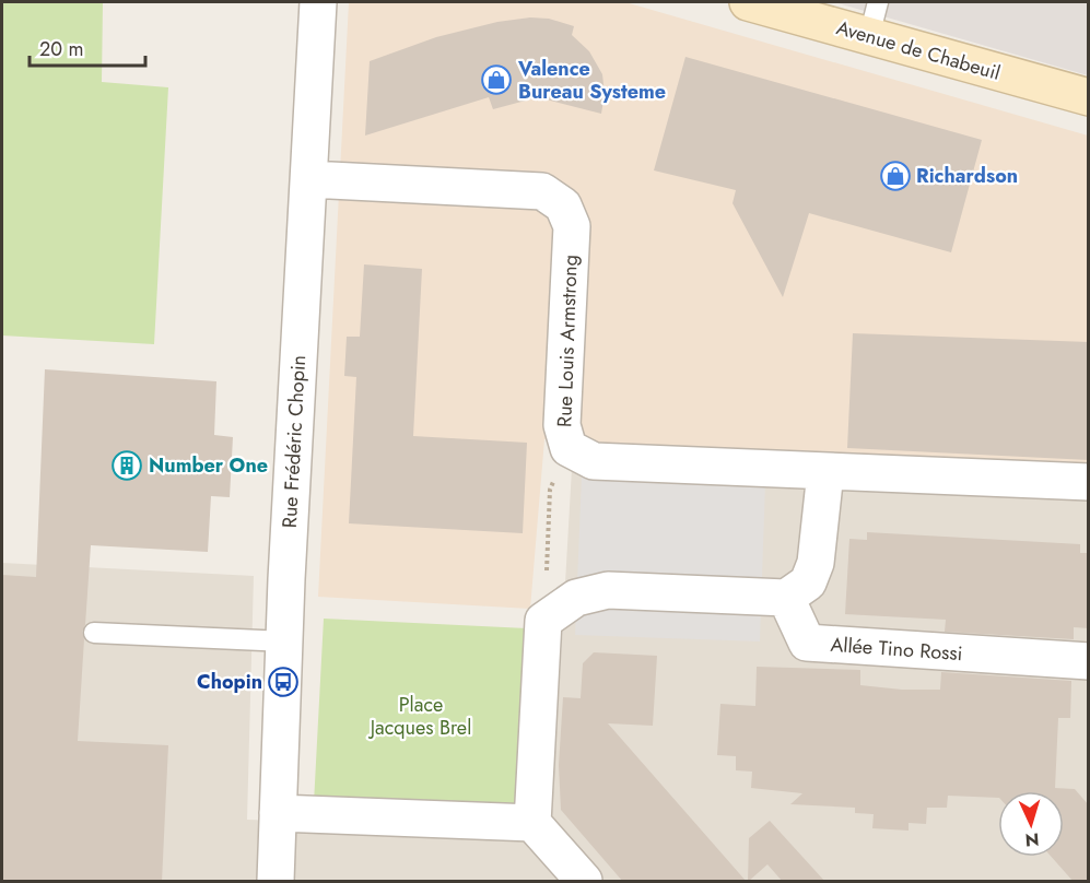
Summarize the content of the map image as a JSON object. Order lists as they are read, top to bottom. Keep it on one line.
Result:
{"streets":{"main road":["Avenue de Chabeuil"],"street":["Rue Louis Armstrong","Rue Frédéric Chopin","Allée Tino Rossi"]},"crossings":[["Rue Louis Armstrong","Rue Frédéric Chopin"]],"parks":["Place Jacques Brel"],"places":{"shop":["Valence Bureau Systeme","Richardson"],"building":["Number One"],"bus stop":["Chopin"]},"scale_bar":"20 m","north":"bottom"}
